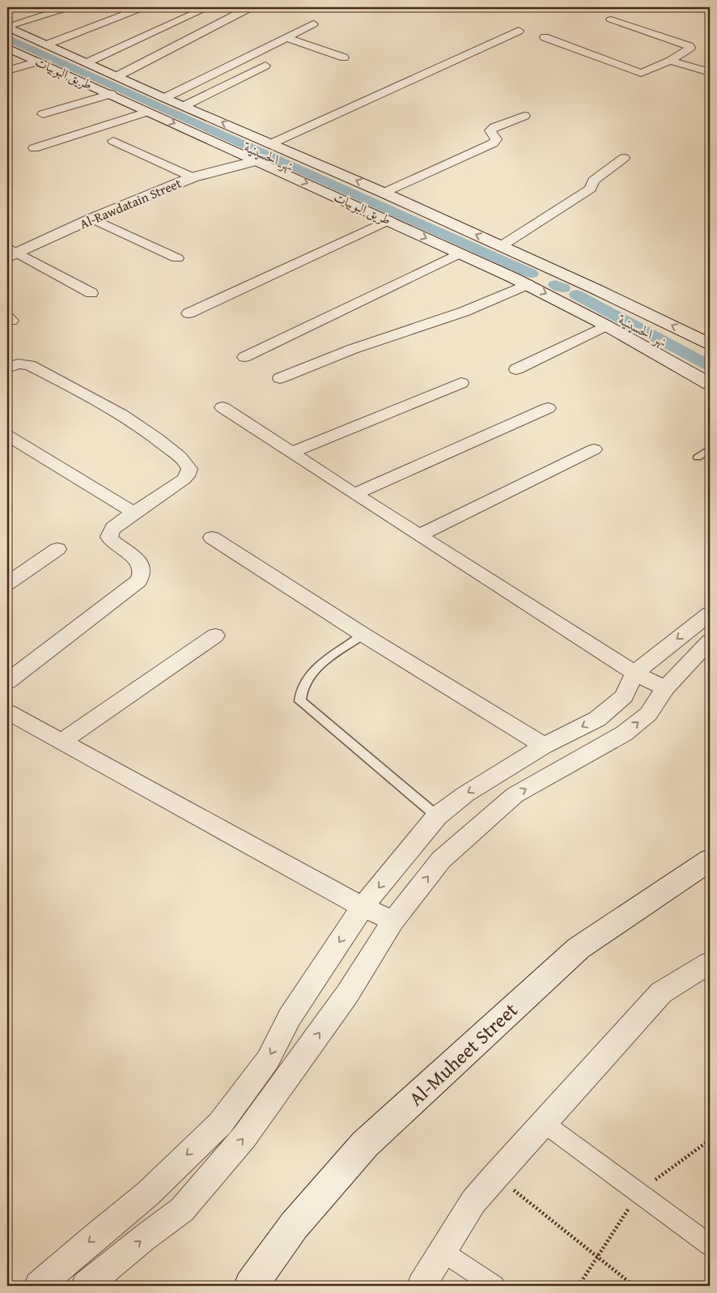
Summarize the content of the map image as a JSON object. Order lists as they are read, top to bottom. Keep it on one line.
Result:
{"streets":{"main road":["طريق البوبيات","Al-Rawdatain Street","Al-Muheet Street"]},"crossings":[["طريق البوبيات","Al-Rawdatain Street"]],"water":["نهر الحسينية"]}
